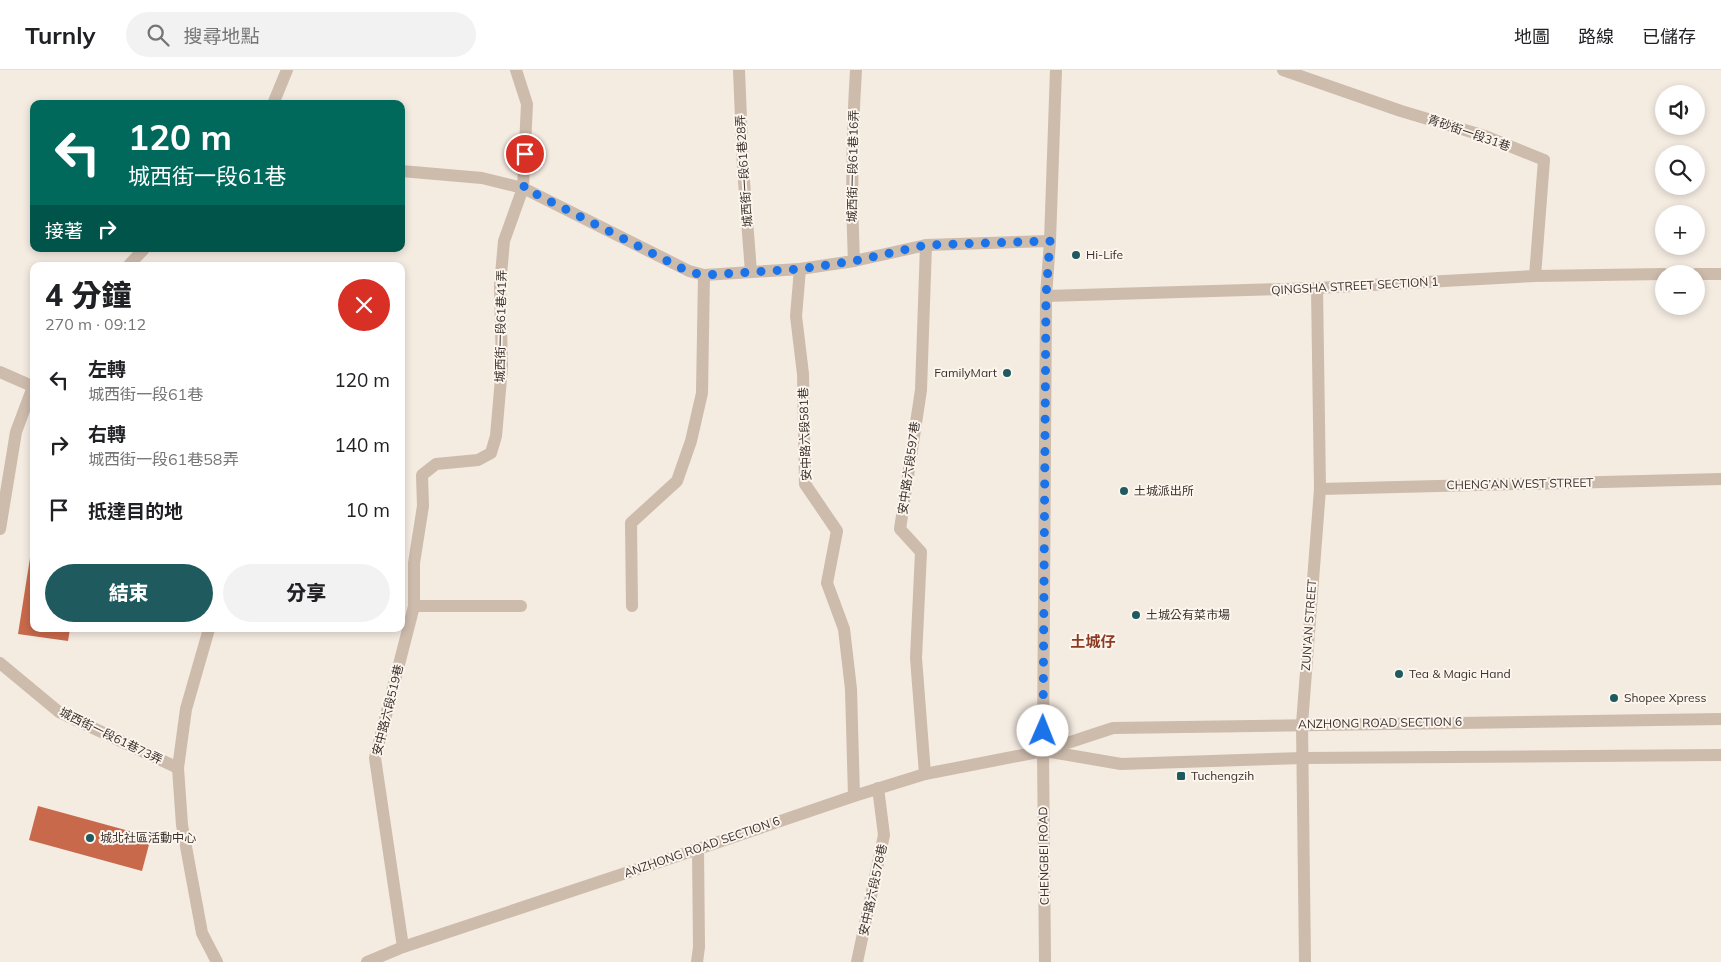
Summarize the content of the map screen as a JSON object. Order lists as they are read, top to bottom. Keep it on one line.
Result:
{"streets":{"street":["青砂街一段31巷","城西街一段61巷16弄","城西街一段61巷28弄","QINGSHA STREET SECTION 1","城西街一段61巷41弄","安中路六段581巷","安中路六段597巷","CHENG’AN WEST STREET","ZUN’AN STREET","安中路六段519巷","ANZHONG ROAD SECTION 6","城西街一段61巷73弄","CHENGBEI ROAD","安中路六段578巷"]},"crossings":[["青砂街一段31巷","QINGSHA STREET SECTION 1"],["QINGSHA STREET SECTION 1","ZUN’AN STREET"],["QINGSHA STREET SECTION 1","CHENGBEI ROAD"],["城西街一段61巷41弄","安中路六段519巷"],["安中路六段581巷","ANZHONG ROAD SECTION 6"],["安中路六段597巷","ANZHONG ROAD SECTION 6"],["CHENG’AN WEST STREET","ZUN’AN STREET"],["ZUN’AN STREET","ANZHONG ROAD SECTION 6"],["安中路六段519巷","ANZHONG ROAD SECTION 6"],["ANZHONG ROAD SECTION 6","CHENGBEI ROAD"],["ANZHONG ROAD SECTION 6","安中路六段578巷"]],"districts":["土城仔"],"places":{"other":["Hi-Life","FamilyMart","土城派出所","土城公有菜市場","Tea & Magic Hand","Shopee Xpress","城北社區活動中心"],"transit":["Tuchengzih"]},"page":{"header":"Turnly","search":"搜尋地點","nav":["地圖","路線","已儲存"],"map_buttons":["+","−"],"turn":["120 m","城西街一段61巷"],"then":"接著","heading":["4 分鐘","270 m · 09:12"],"list":[{"name":"左轉","note":"城西街一段61巷","value":"120 m"},{"name":"右轉","note":"城西街一段61巷58弄","value":"140 m"},{"name":"抵達目的地","value":"10 m"}],"buttons":["結束","分享"]}}
